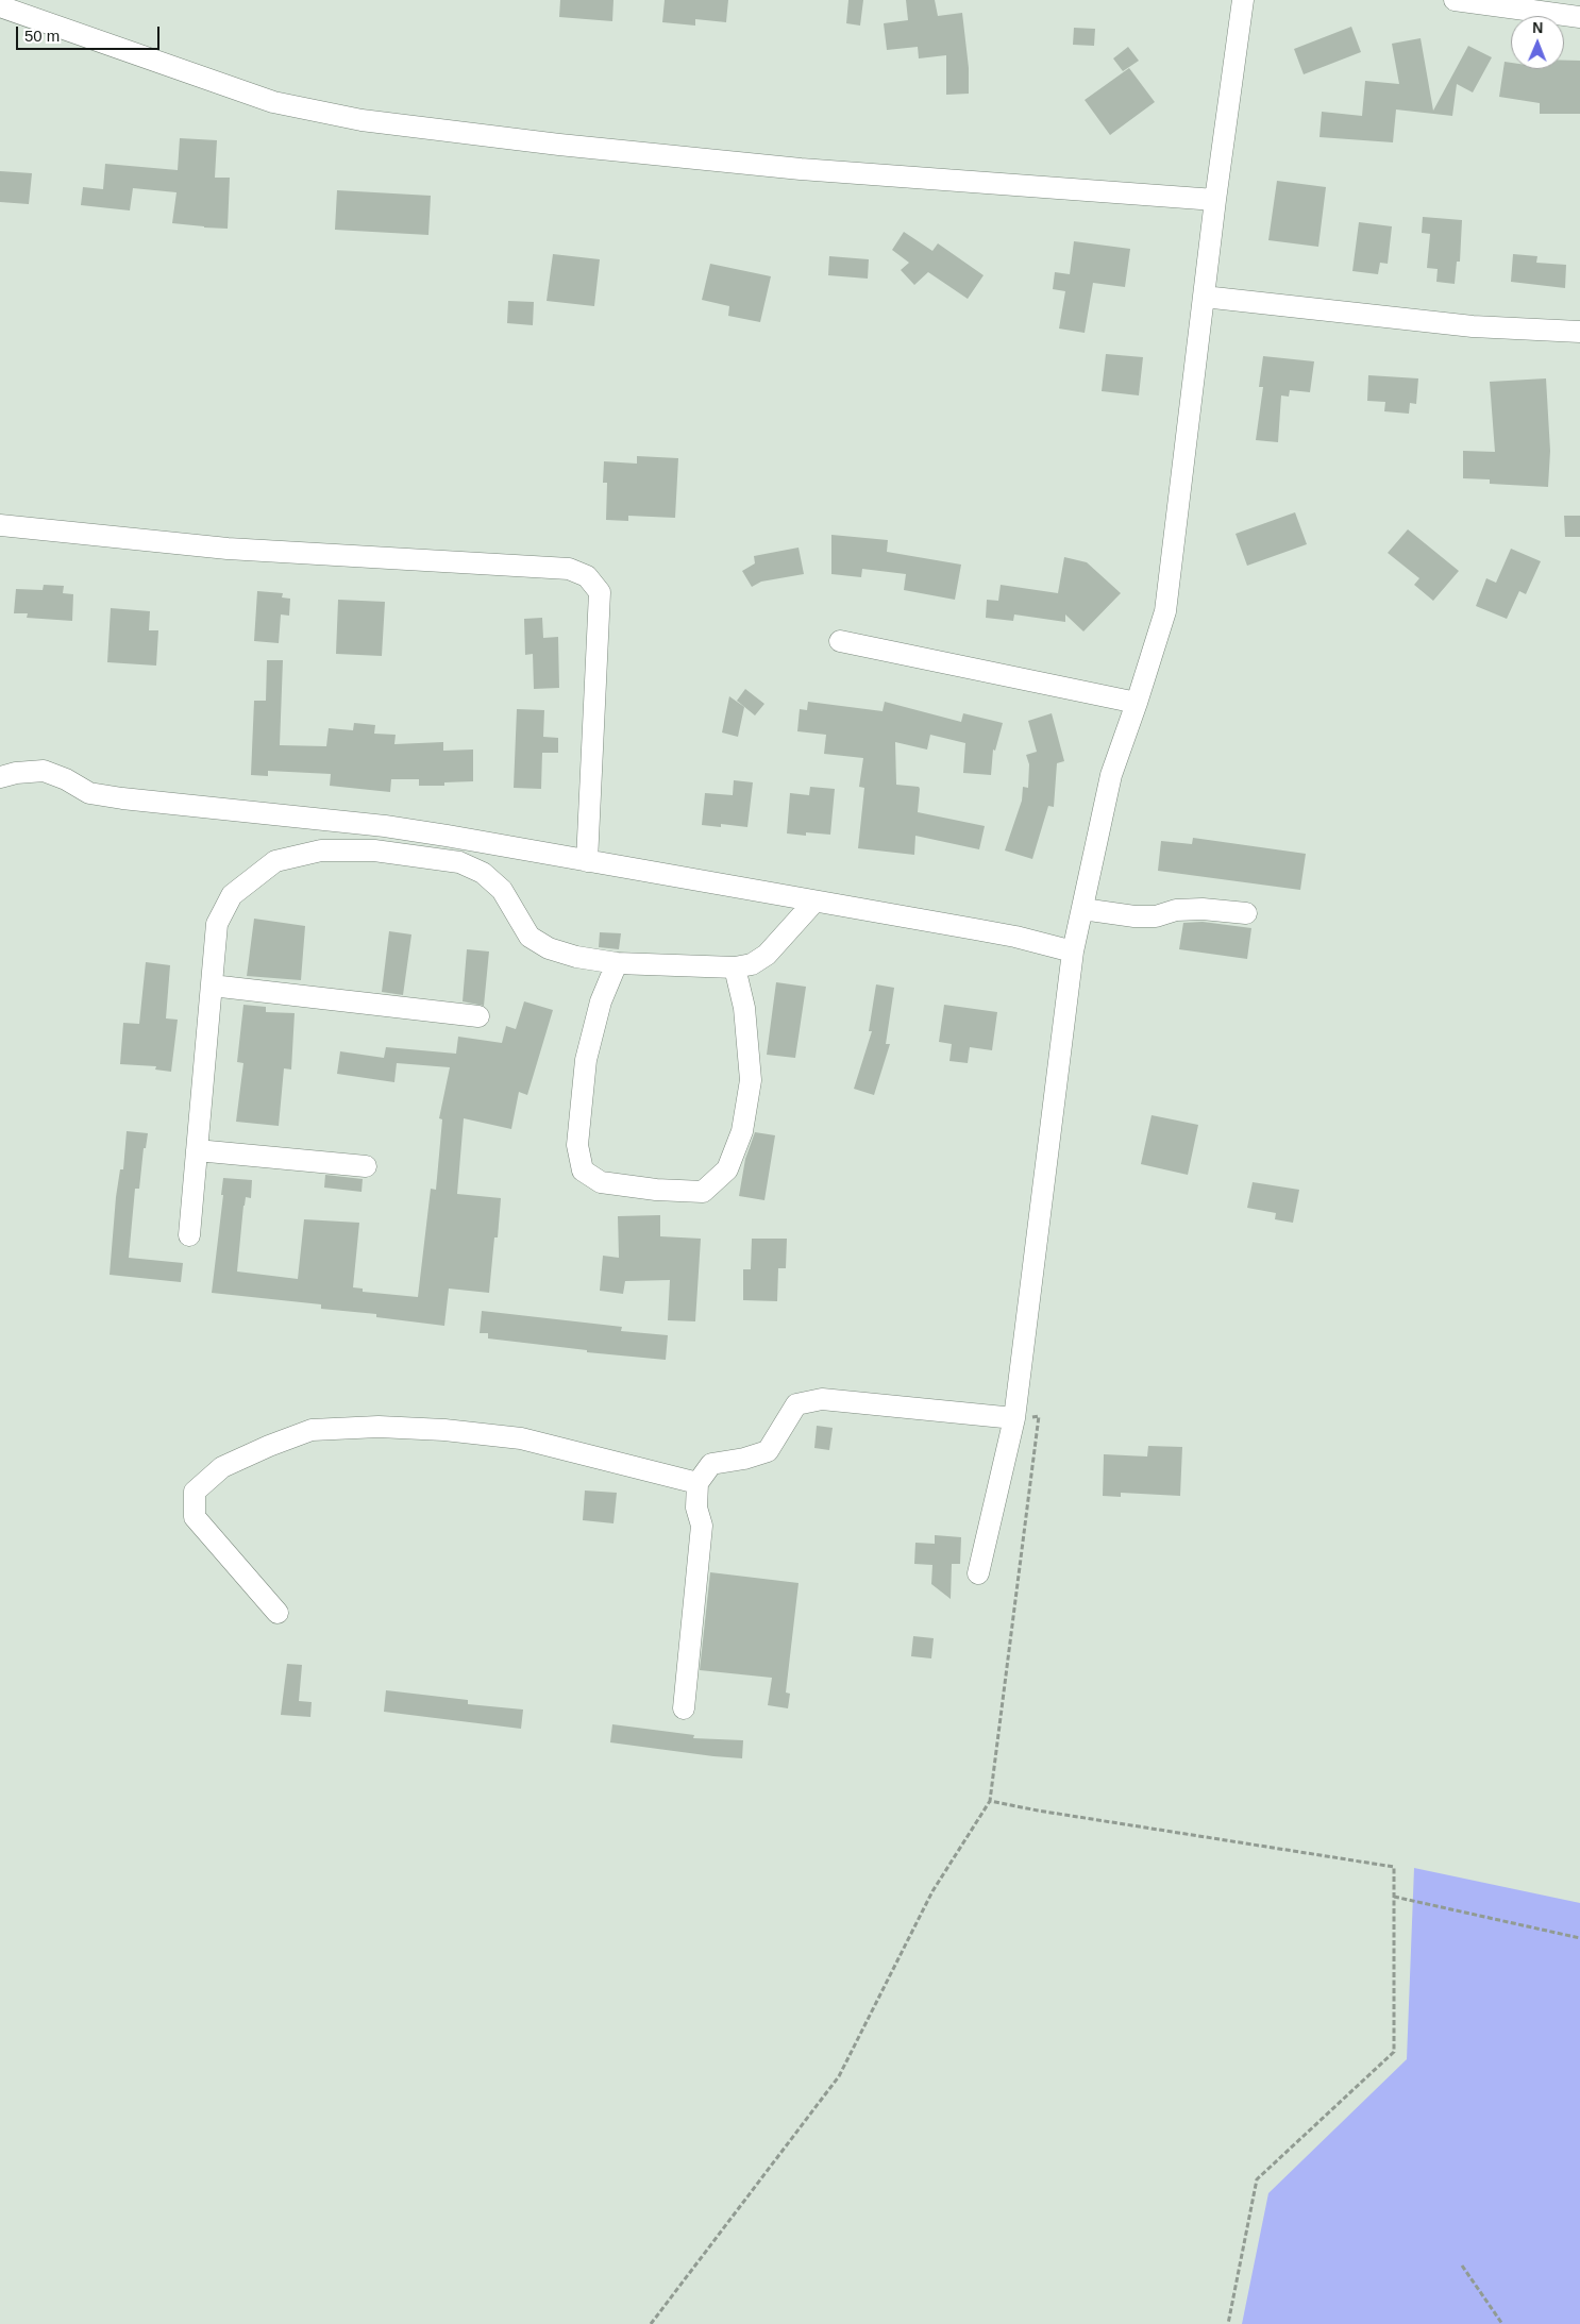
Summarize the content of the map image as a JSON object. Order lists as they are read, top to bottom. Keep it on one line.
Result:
{"scale_bar":"50 m","north":"top"}
